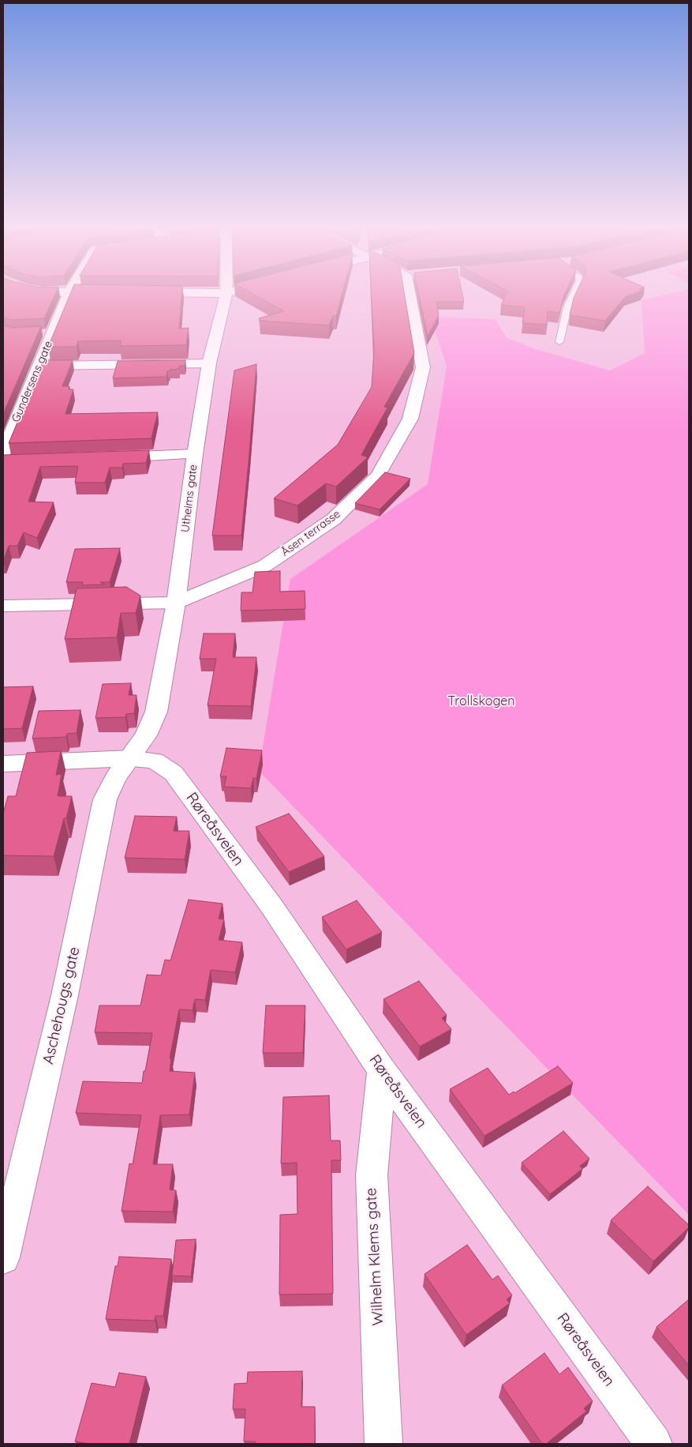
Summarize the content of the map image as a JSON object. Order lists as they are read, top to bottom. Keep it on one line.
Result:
{"streets":{"street":["Gundersens gate","Utheims gate","Åsen terrasse","Røreåsveien","Aschehougs gate","Wilhelm Klems gate"]},"crossings":[["Utheims gate","Åsen terrasse"],["Utheims gate","Røreåsveien"],["Utheims gate","Aschehougs gate"],["Røreåsveien","Aschehougs gate"],["Røreåsveien","Wilhelm Klems gate"]],"parks":["Trollskogen"]}
